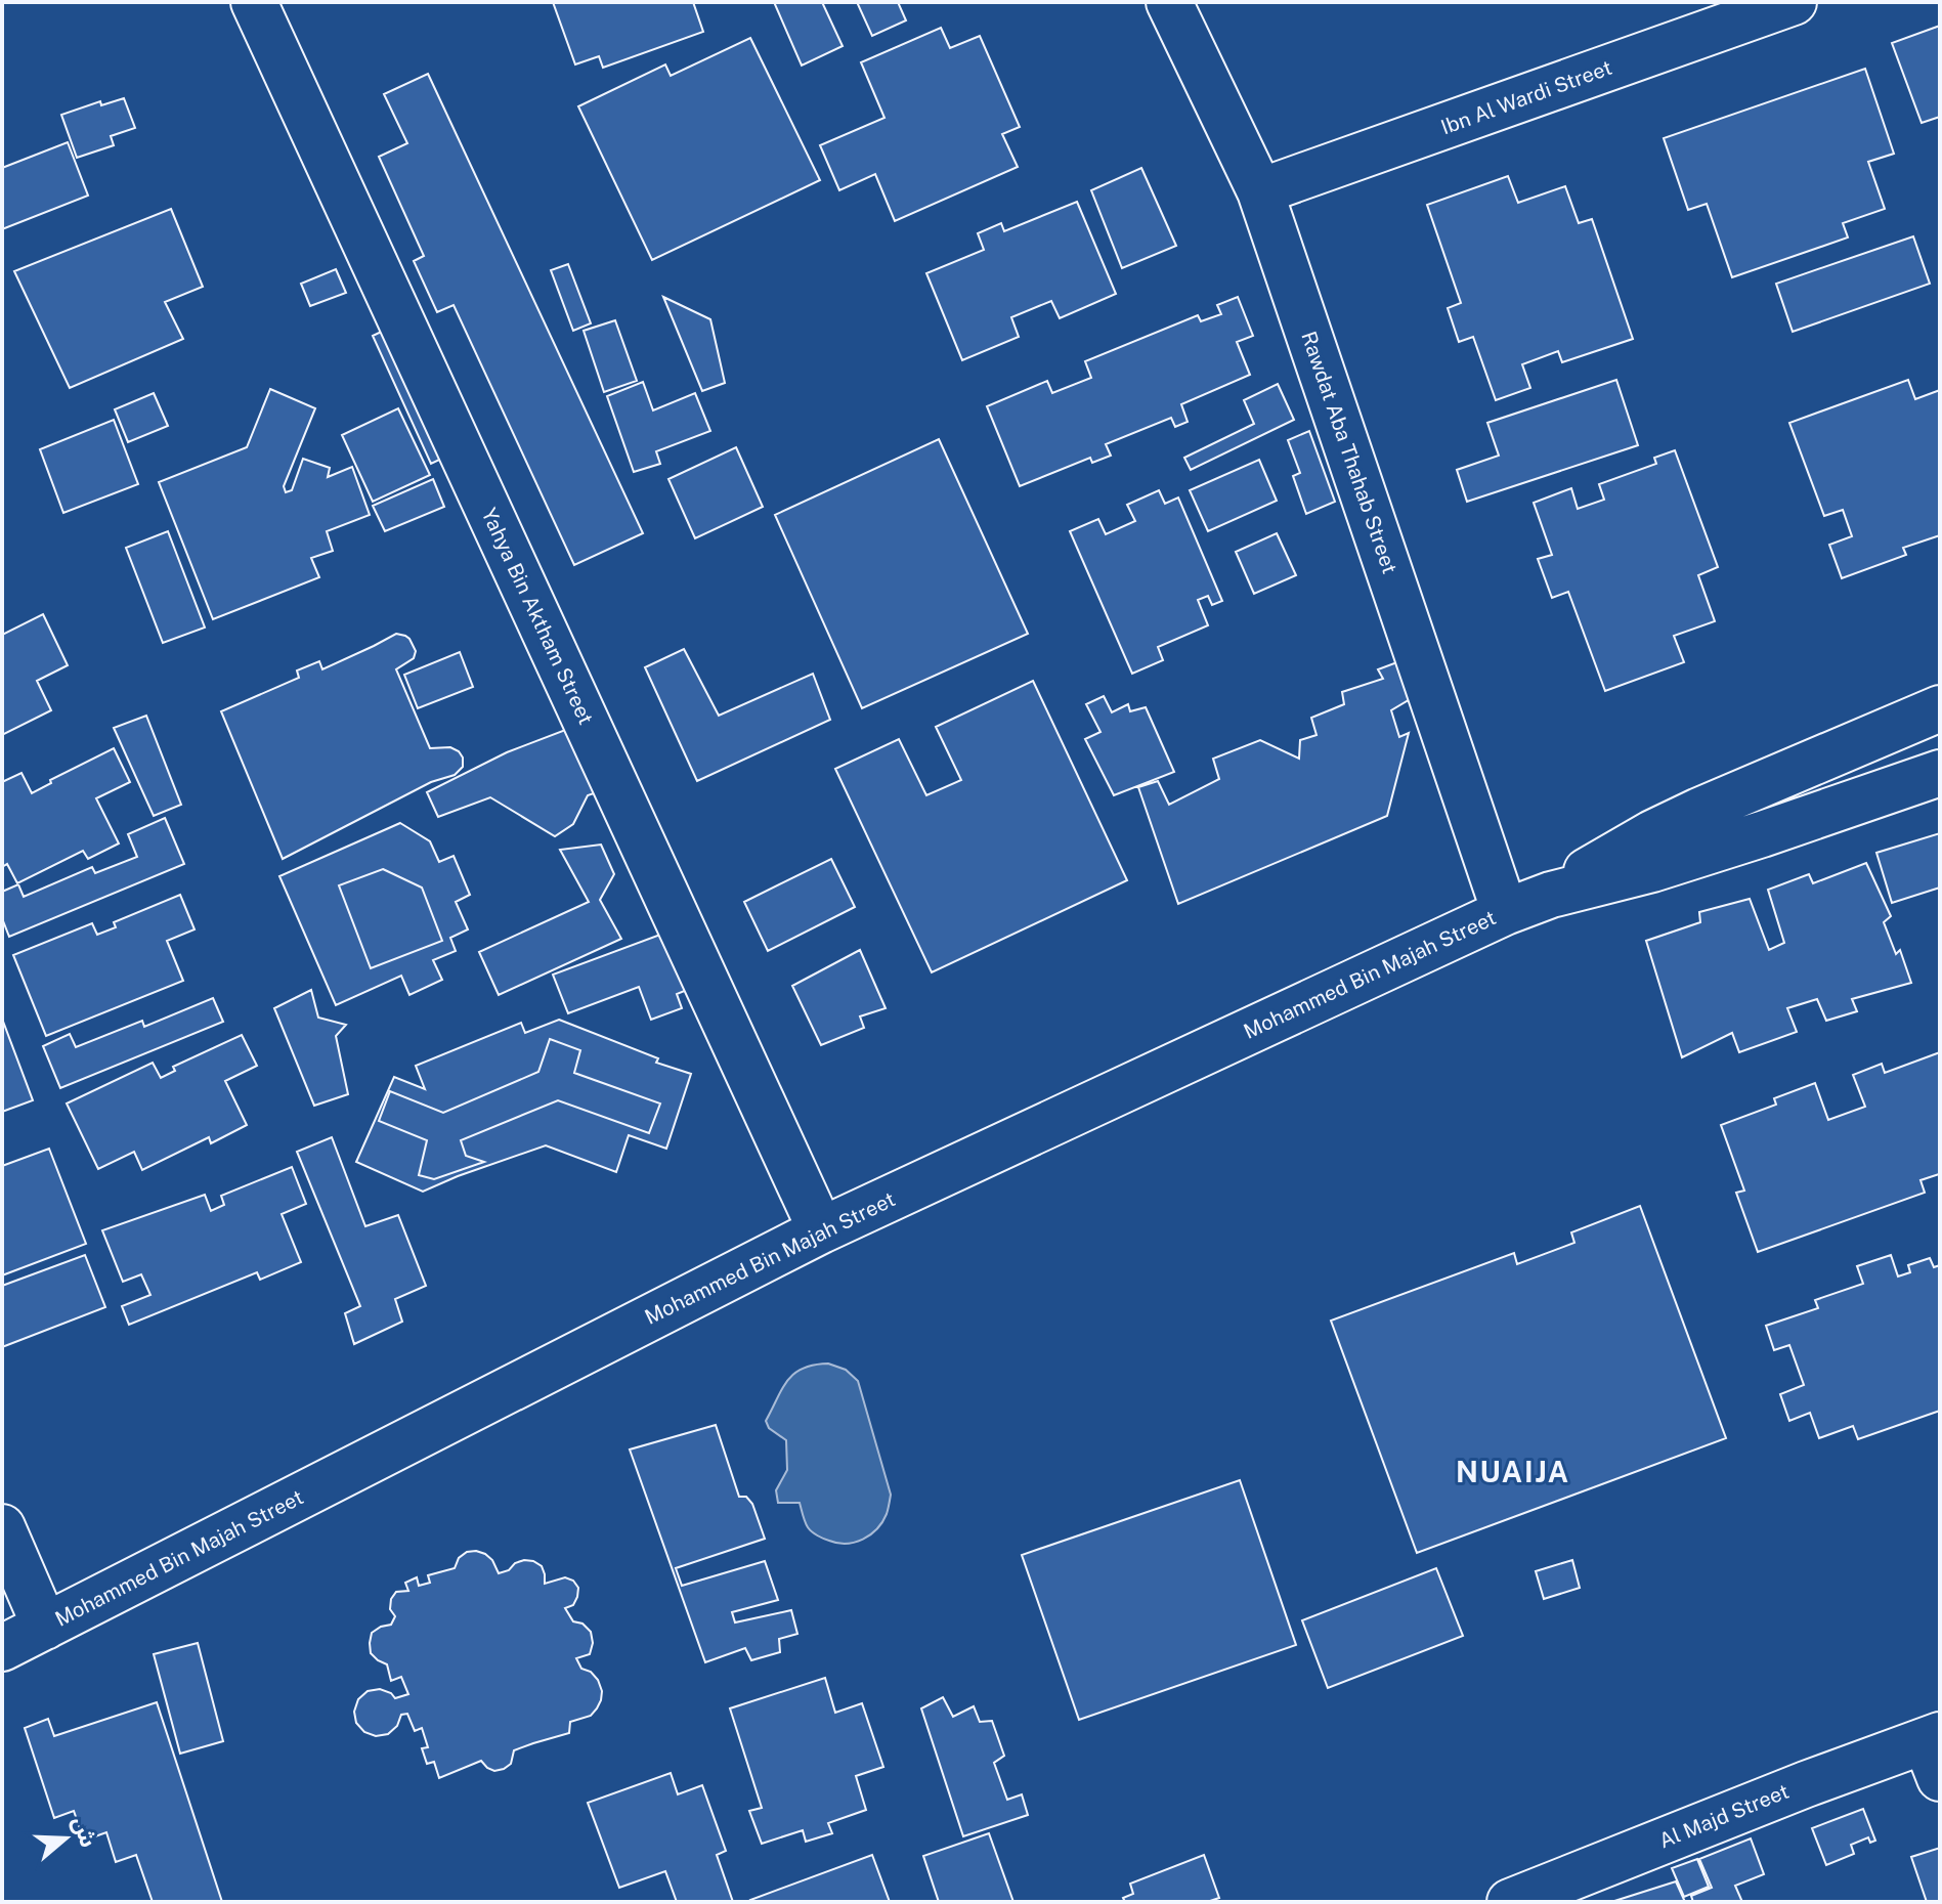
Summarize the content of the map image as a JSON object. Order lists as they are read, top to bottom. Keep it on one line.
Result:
{"streets":{"street":["Ibn Al Wardi Street","Rawdat Aba Thahab Street","Yahya Bin Aktham Street","Mohammed Bin Majah Street","Al Majd Street"]},"crossings":[["Ibn Al Wardi Street","Rawdat Aba Thahab Street"],["Rawdat Aba Thahab Street","Mohammed Bin Majah Street"],["Yahya Bin Aktham Street","Mohammed Bin Majah Street"]],"districts":["NUAIJA"],"north":"right"}
